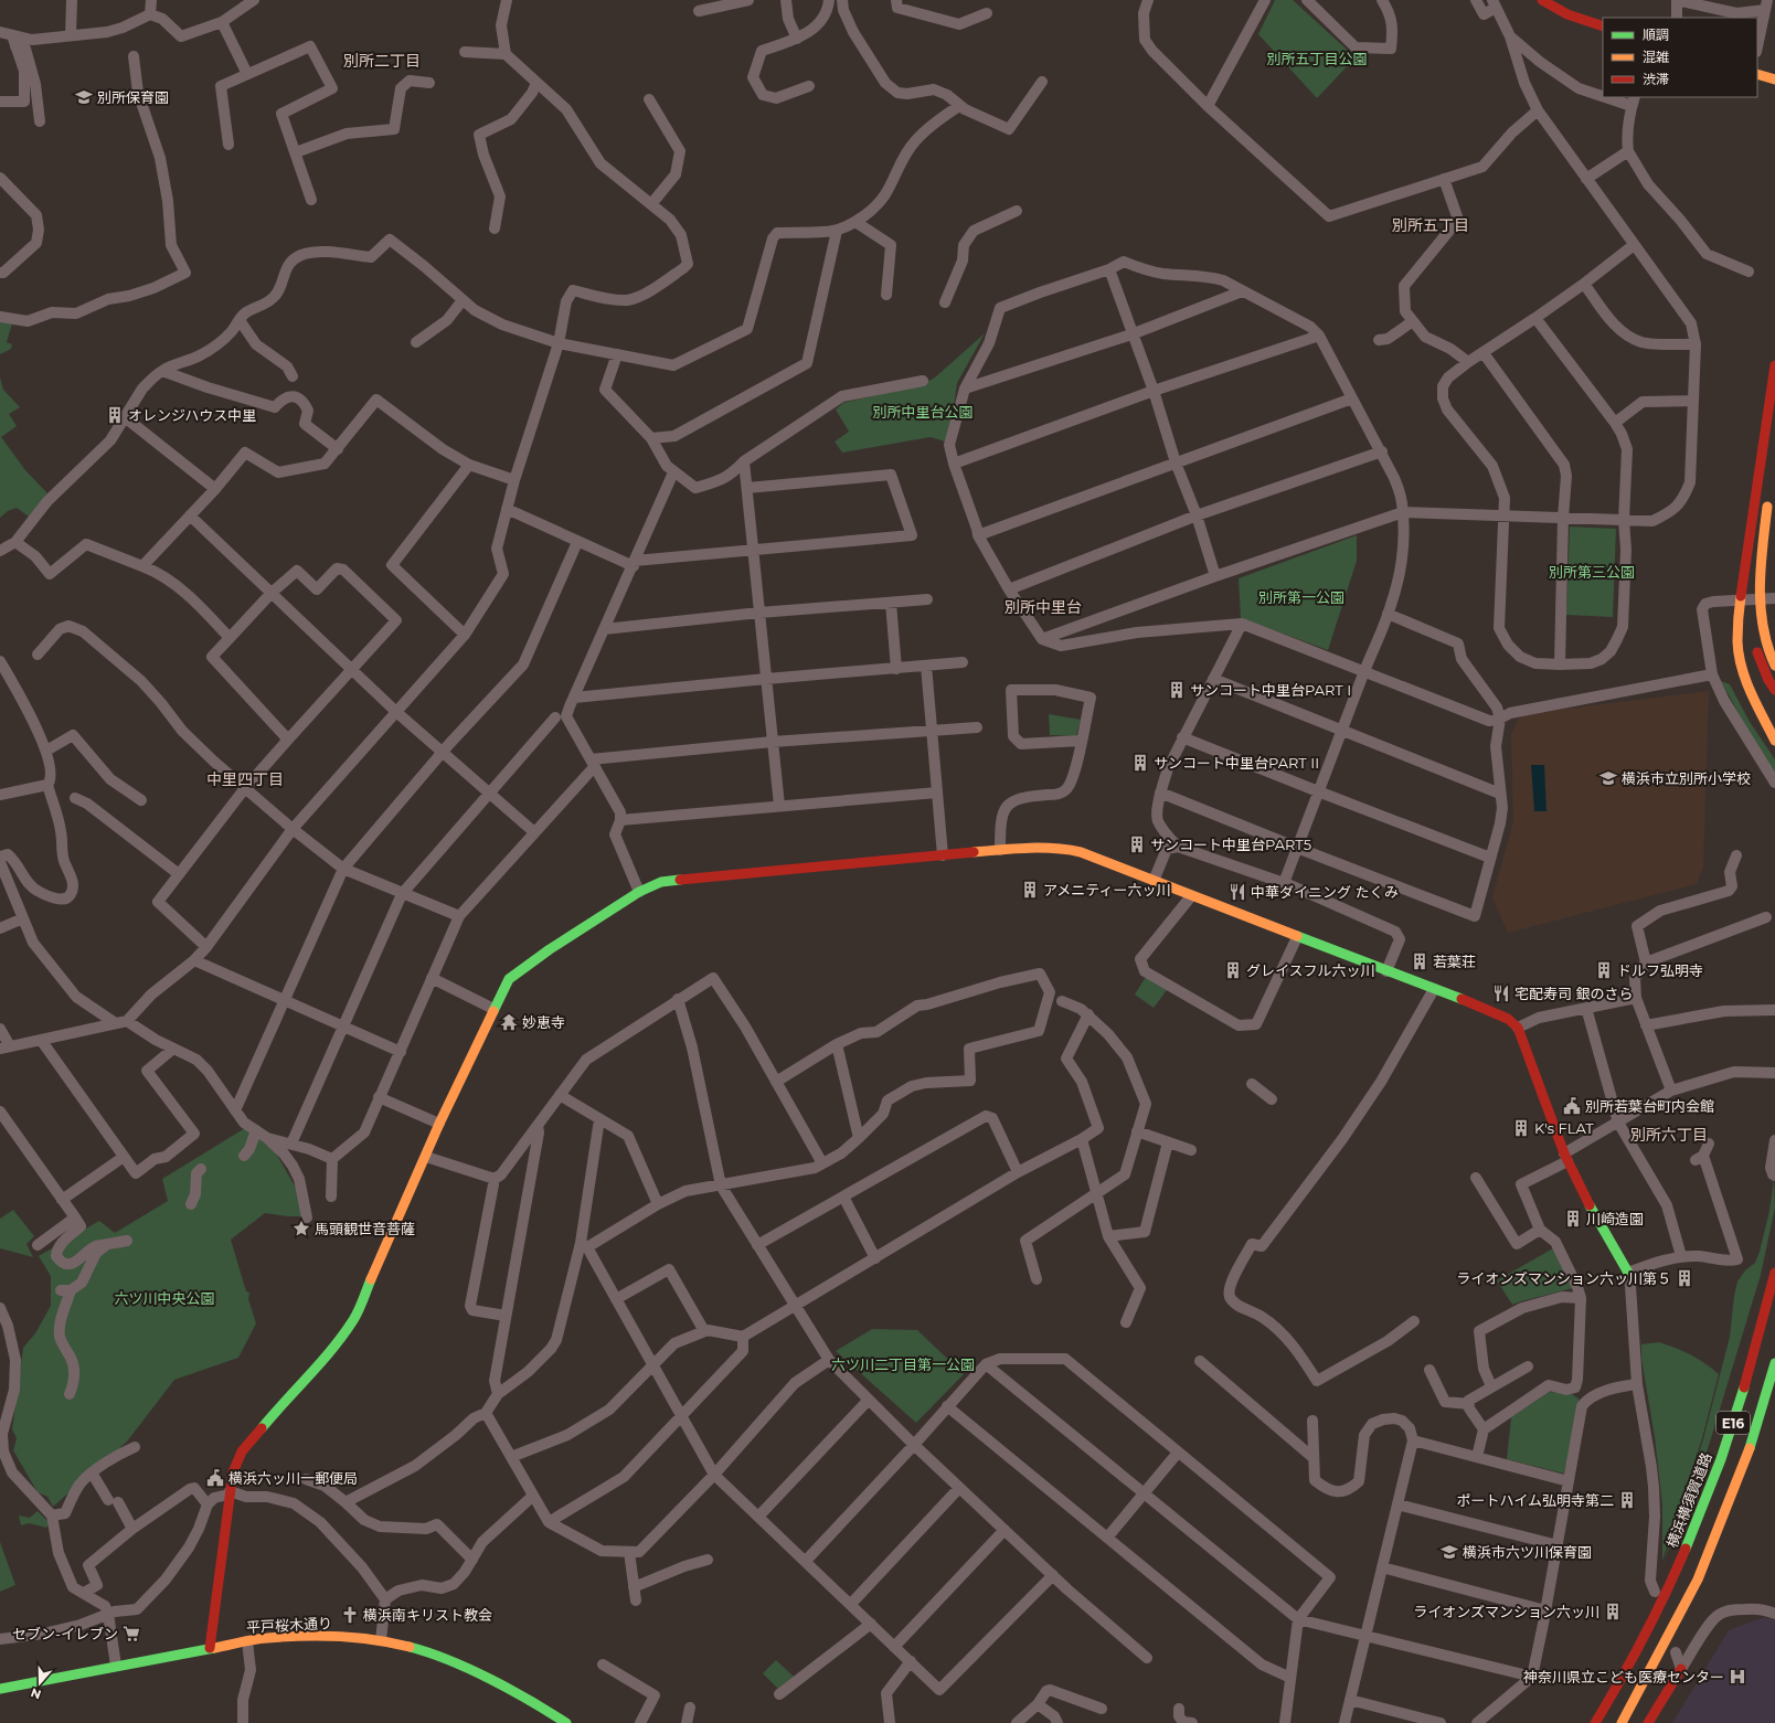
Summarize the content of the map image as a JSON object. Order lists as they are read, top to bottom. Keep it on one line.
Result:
{"streets":{"main road":["E16","横浜横須賀道路","平戸桜木通り"]},"districts":["別所二丁目","別所五丁目","別所中里台","中里四丁目","別所六丁目"],"parks":["別所五丁目公園","別所中里台公園","別所第三公園","別所第一公園","六ツ川中央公園","六ツ川二丁目第一公園"],"places":{"school or university":["別所保育園","横浜市立別所小学校","横浜市六ツ川保育園"],"building":["オレンジハウス中里","サンコート中里台PART I","サンコート中里台PART II","サンコート中里台PART5","アメニティー六ッ川","若葉荘","グレイスフル六ッ川","ドルフ弘明寺","K's FLAT","川崎造園","ライオンズマンション六ッ川第５","ポートハイム弘明寺第二","ライオンズマンション六ッ川"],"restaurant":["中華ダイニング たくみ","宅配寿司 銀のさら"],"temple":["妙恵寺"],"public building":["別所若葉台町内会館","横浜六ッ川一郵便局"],"place":["馬頭観世音菩薩"],"church":["横浜南キリスト教会"],"supermarket":["セブン-イレブン"],"hospital":["神奈川県立こども医療センター"]},"legend":["順調","混雑","渋滞"],"north":"bottom"}
